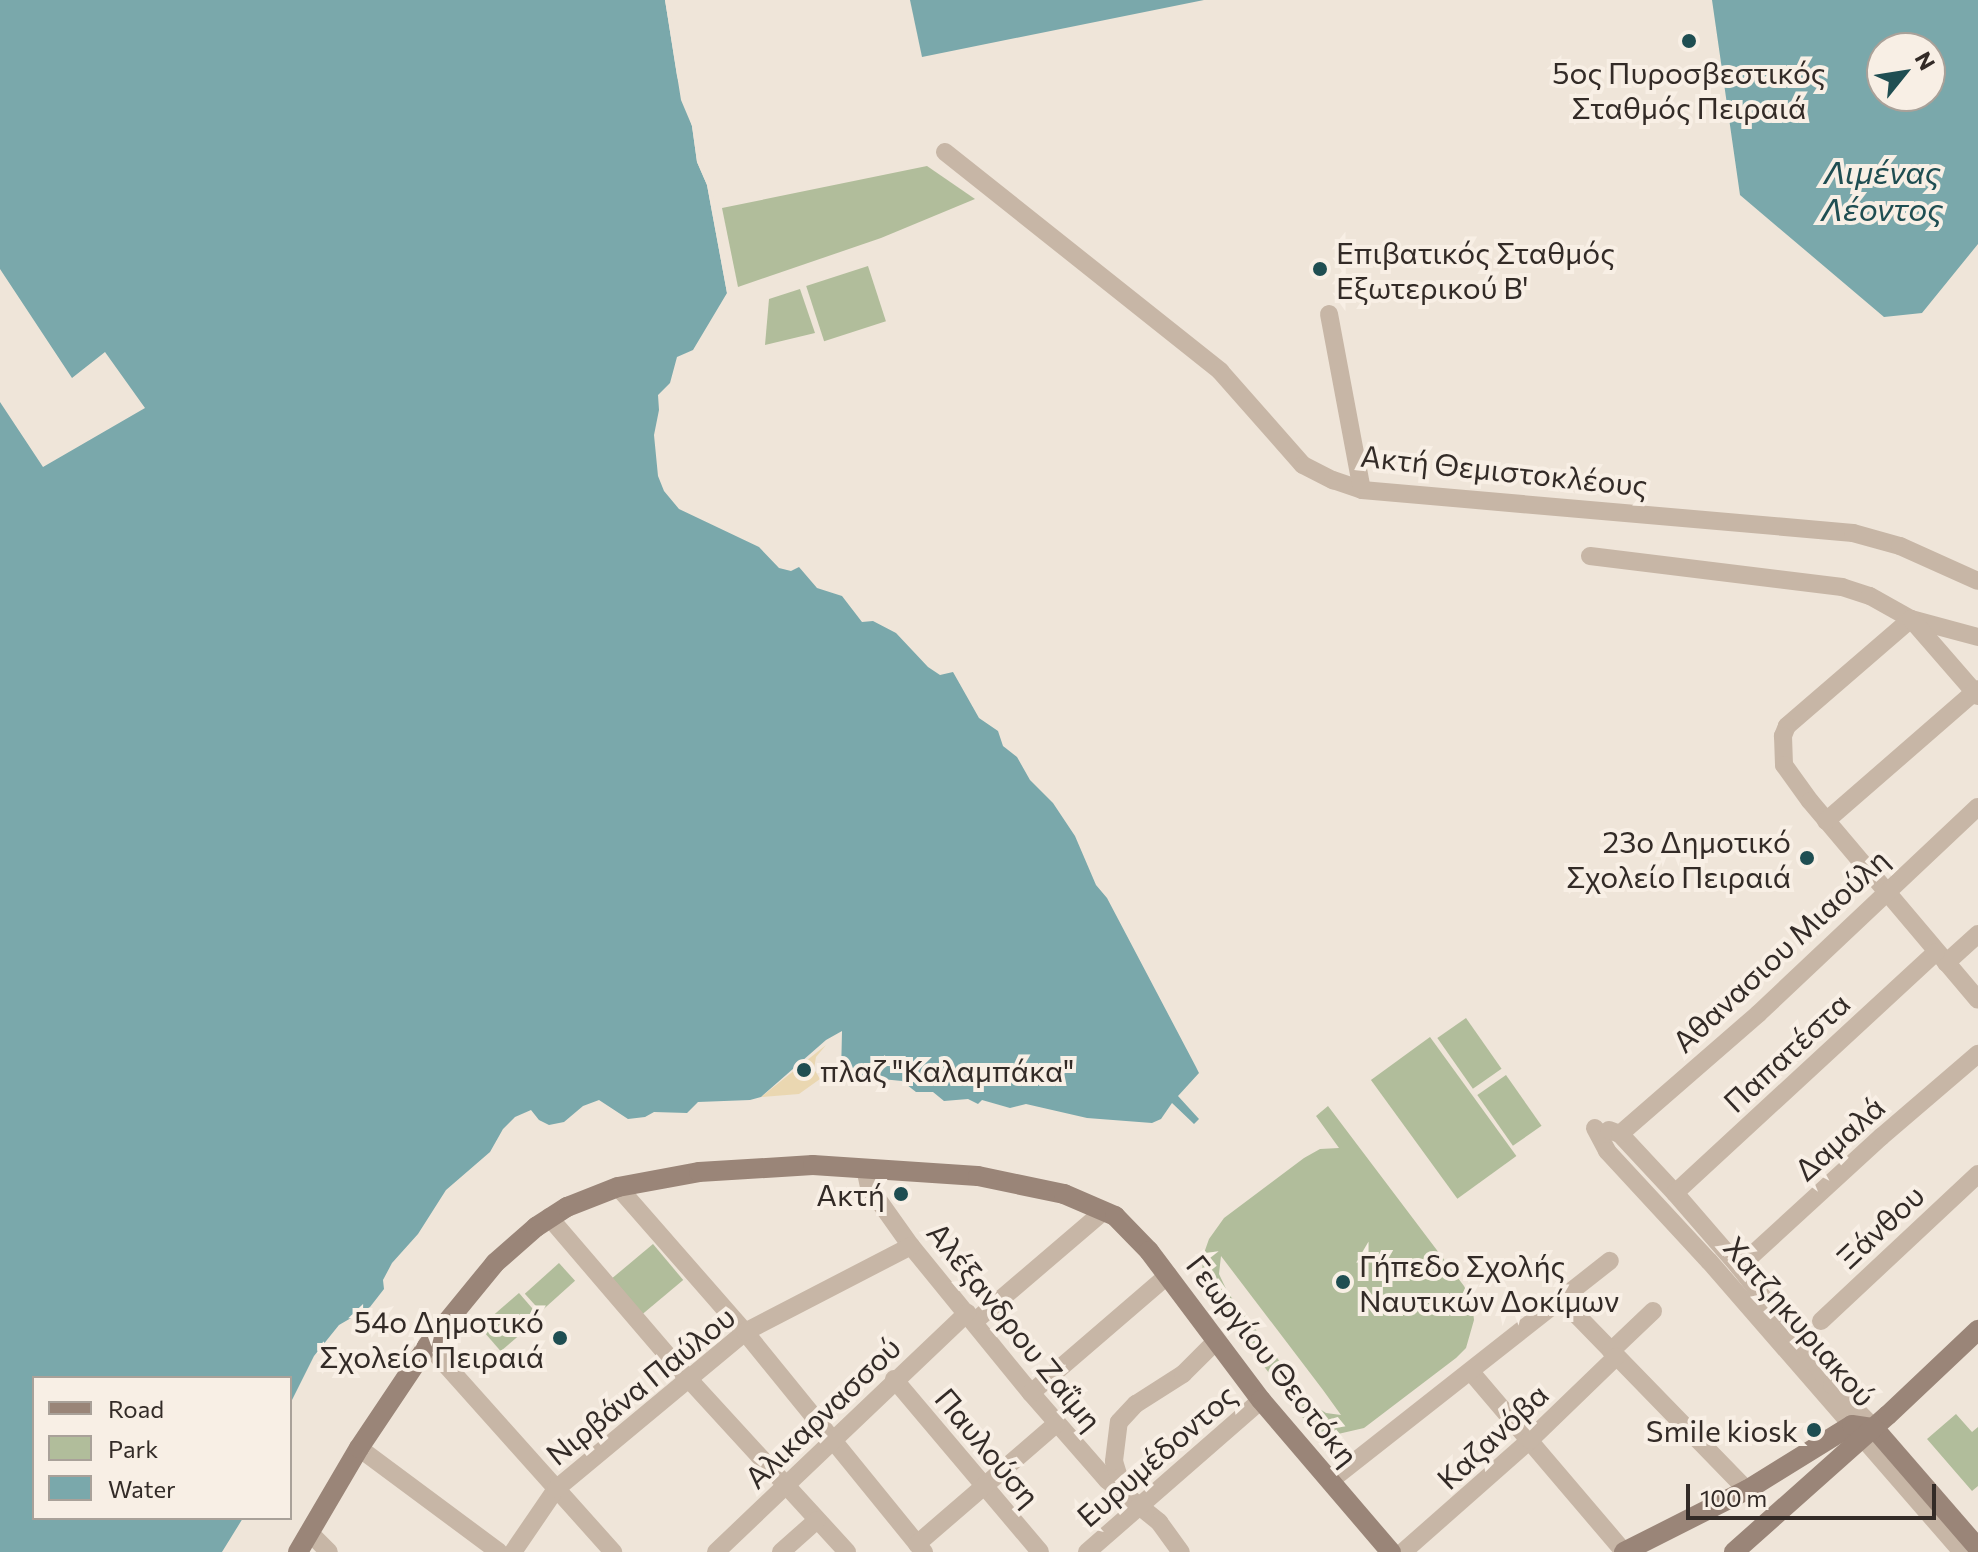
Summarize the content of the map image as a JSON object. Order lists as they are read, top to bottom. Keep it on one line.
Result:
{"streets":{"main road":["Χατζηκυριακού","Γεωργίου Θεοτόκη"],"street":["Ακτή Θεμιστοκλέους","Αθανασιου Μιαούλη","Παπατέστα","Δαμαλά","Ξάνθου","Αλέξανδρου Ζαΐμη","Νιρβάνα Παύλου","Αλικαρνασσού","Καζανόβα","Παυλούση","Ευρυμέδοντος"]},"crossings":[["Αθανασιου Μιαούλη","Χατζηκυριακού"],["Παπατέστα","Χατζηκυριακού"],["Δαμαλά","Χατζηκυριακού"],["Αλέξανδρου Ζαΐμη","Νιρβάνα Παύλου"],["Αλέξανδρου Ζαΐμη","Αλικαρνασσού"],["Αλέξανδρου Ζαΐμη","Ευρυμέδοντος"],["Γεωργίου Θεοτόκη","Αλικαρνασσού"],["Γεωργίου Θεοτόκη","Ευρυμέδοντος"],["Αλικαρνασσού","Παυλούση"]],"water":["Λιμένας Λέοντος"],"places":["5ος Πυροσβεστικός Σταθμός Πειραιά","Επιβατικός Σταθμός Εξωτερικού Β'","23ο Δημοτικό Σχολείο Πειραιά","πλαζ \"Καλαμπάκα\"","Ακτή","Γήπεδο Σχολής Ναυτικών Δοκίμων","54ο Δημοτικό Σχολείο Πειραιά","Smile kiosk"],"legend":["Road","Park","Water"],"scale_bar":"100 m","north":"top right"}
